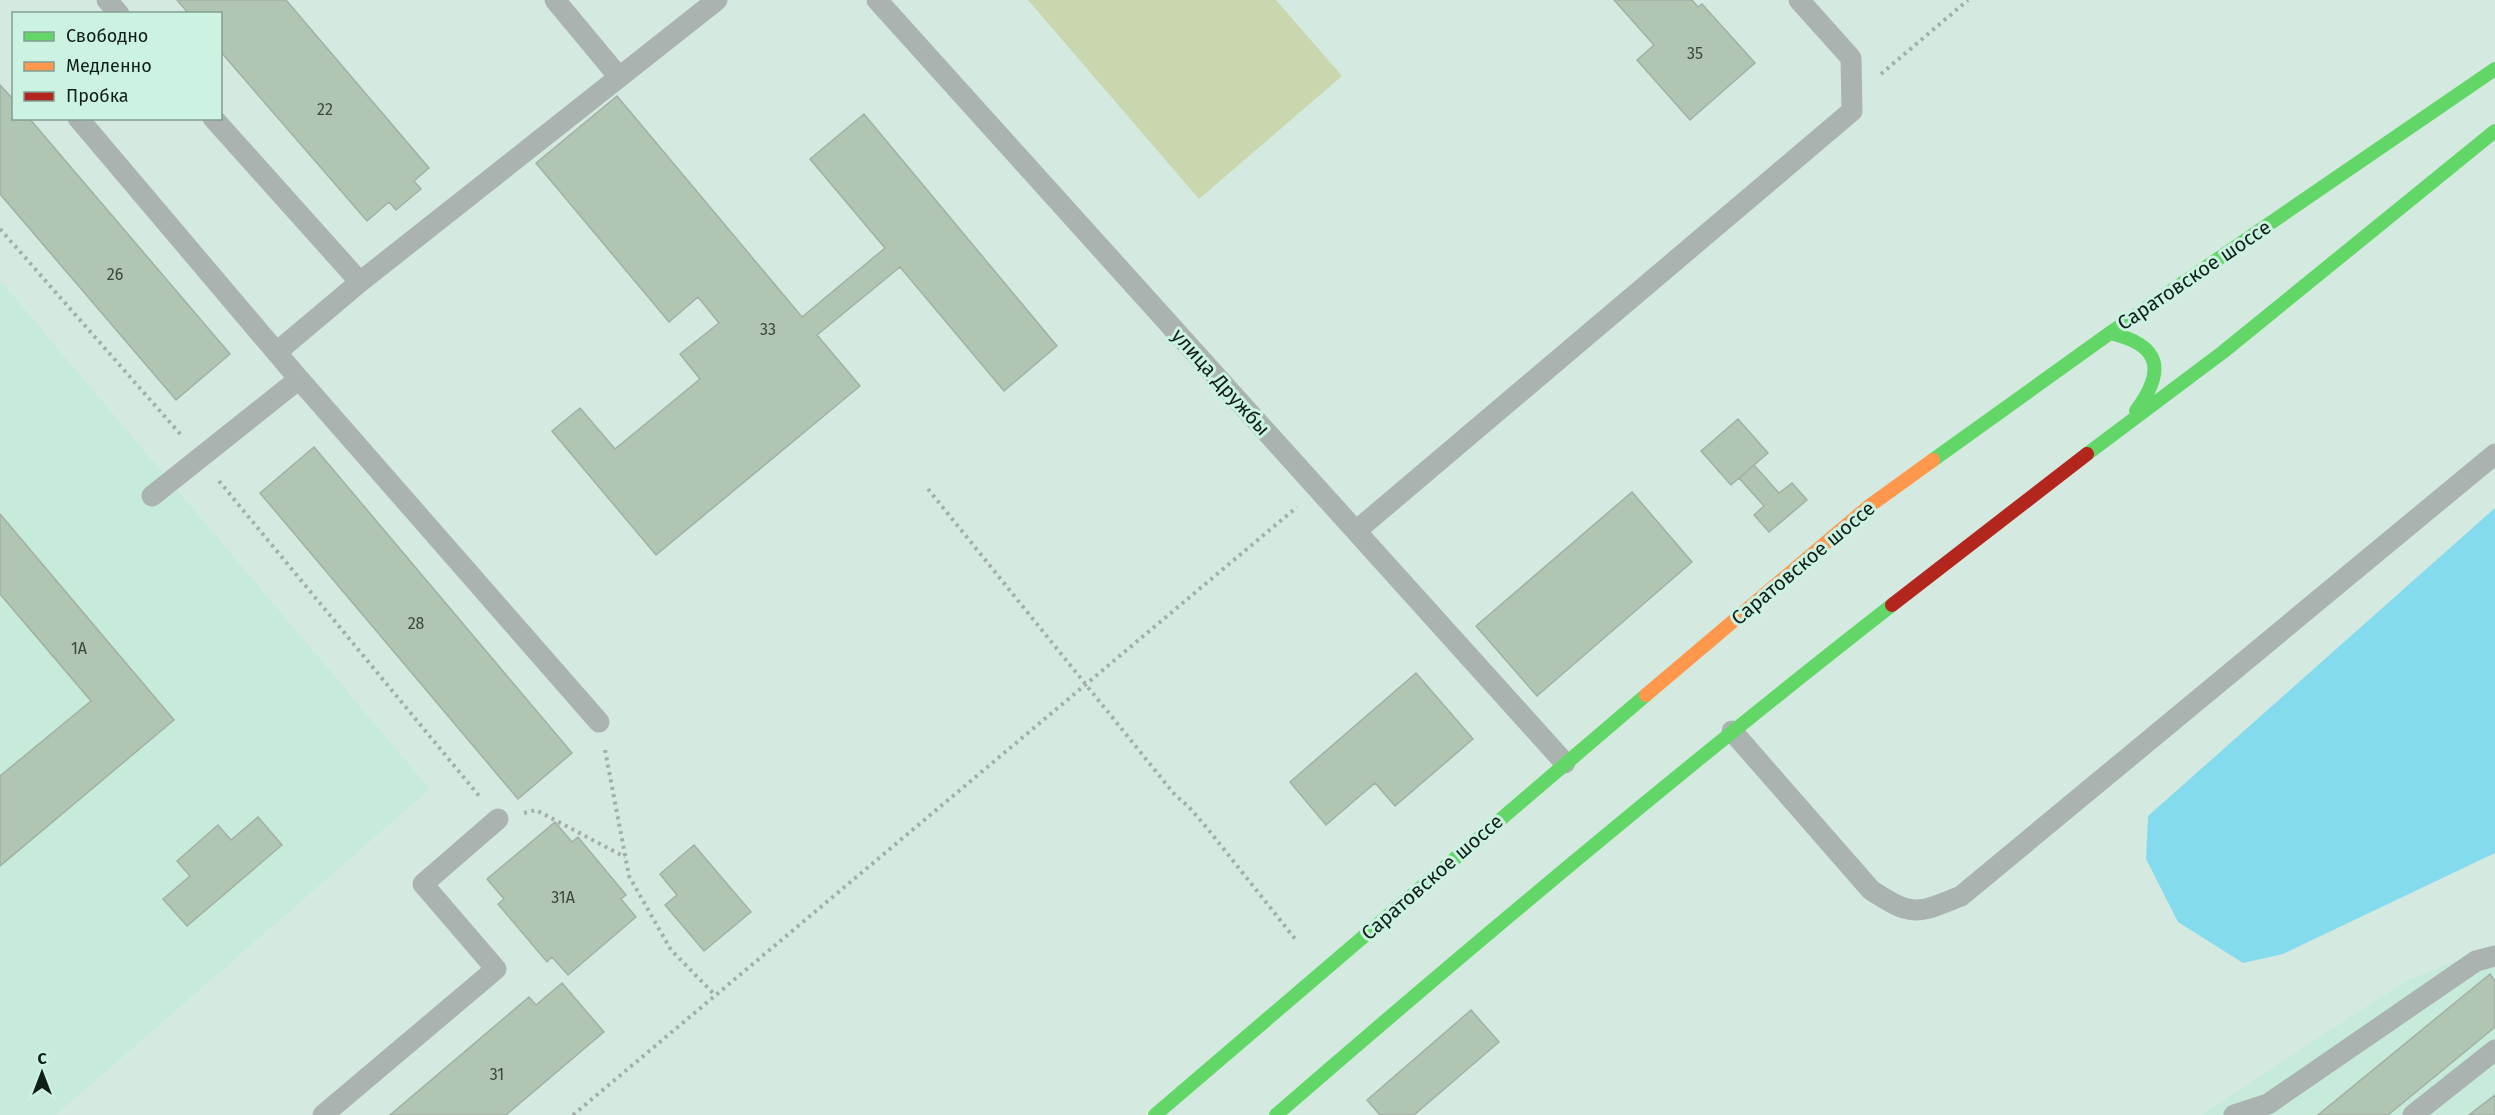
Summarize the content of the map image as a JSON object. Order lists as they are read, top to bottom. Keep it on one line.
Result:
{"streets":{"main road":["Саратовское шоссе"],"lane":["улица Дружбы"]},"crossings":[["Саратовское шоссе","улица Дружбы"]],"house_numbers":["35","22","26","33","28","1А","31А","31"],"legend":["Свободно","Медленно","Пробка"],"north":"top"}
